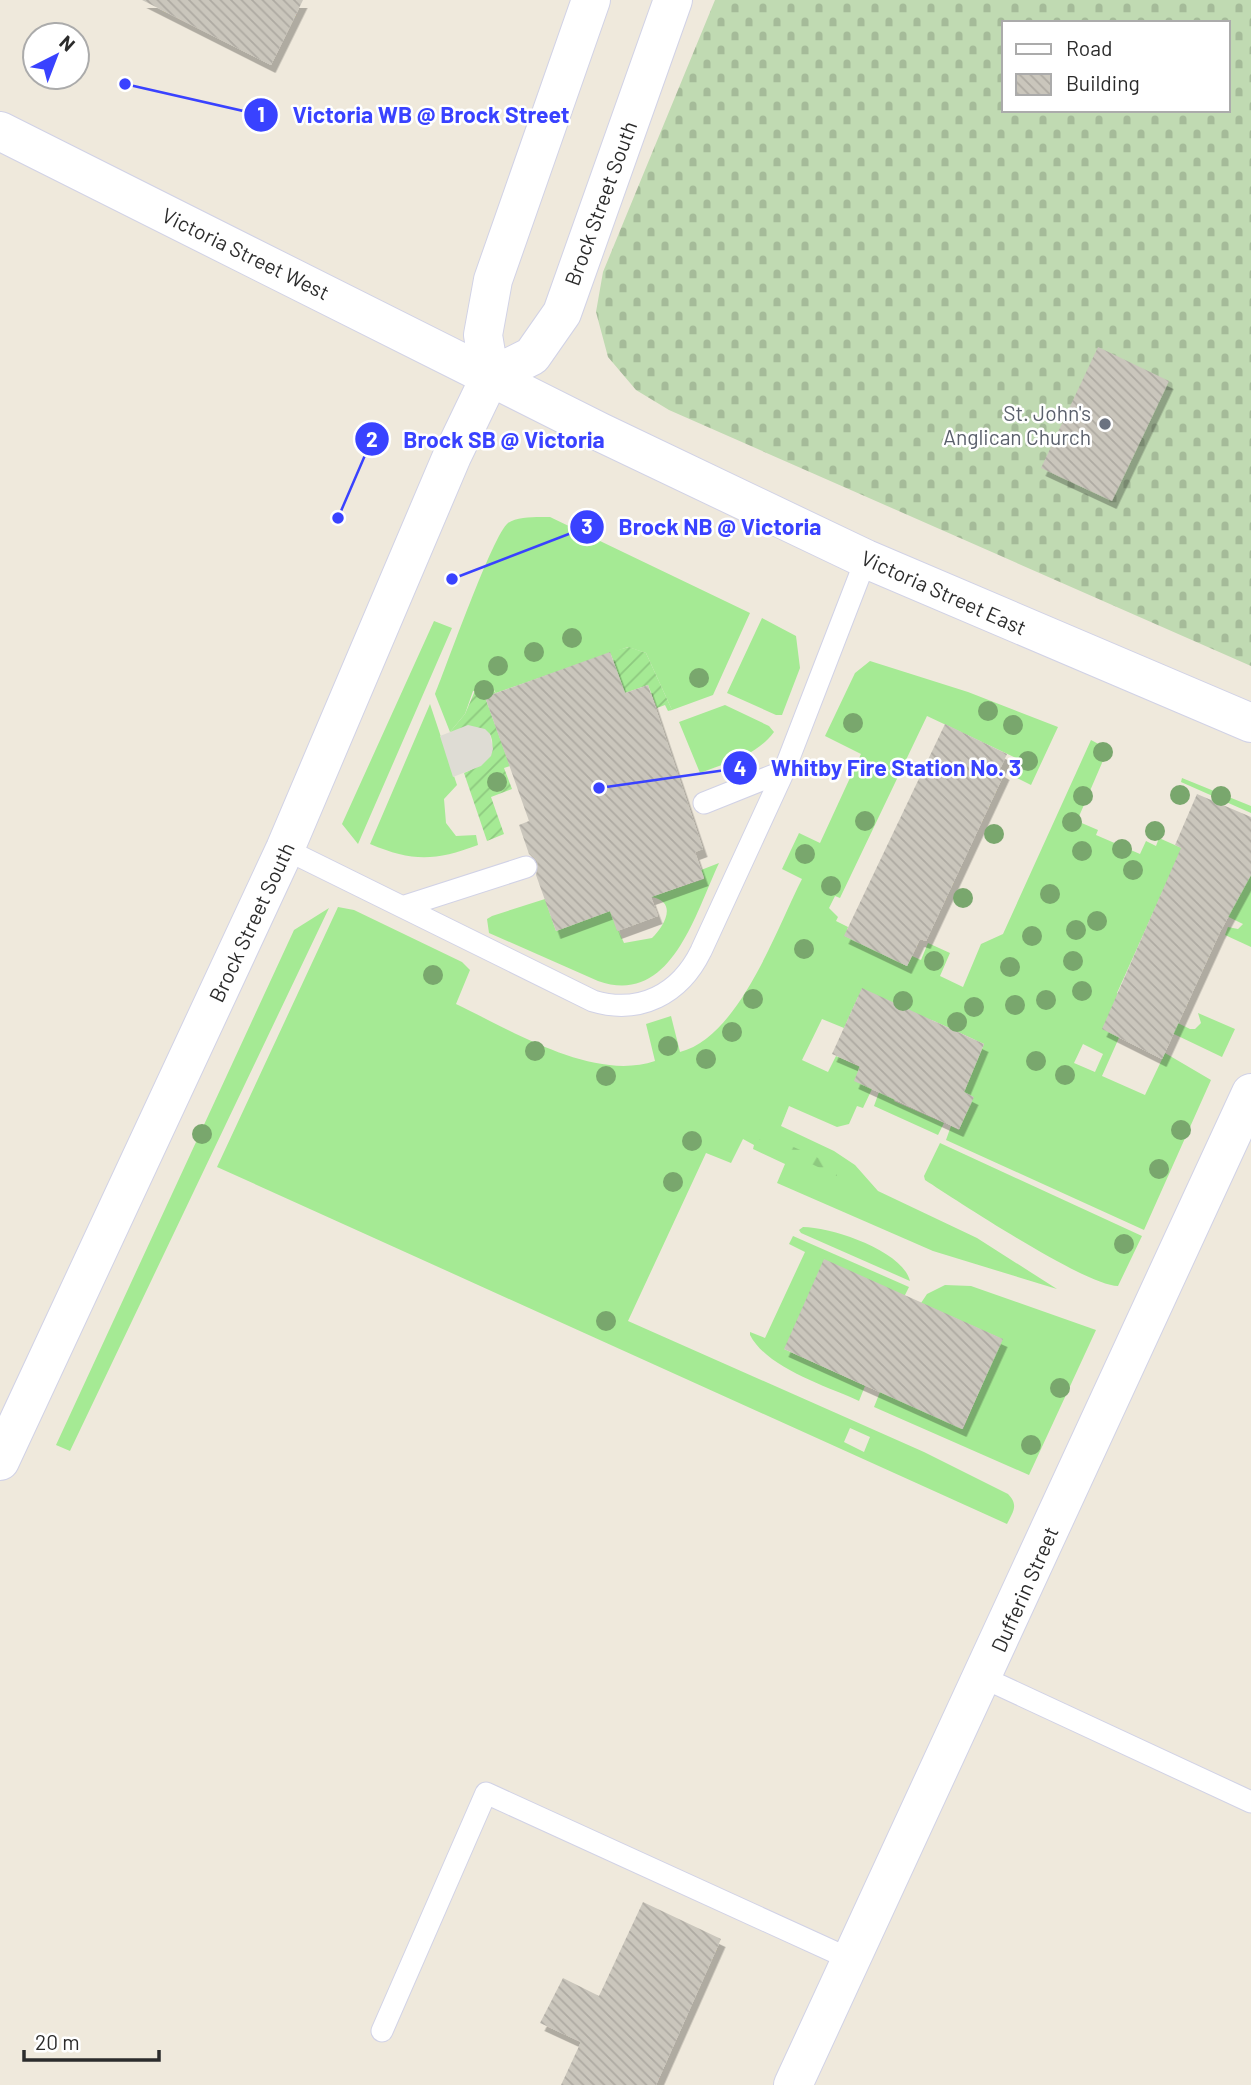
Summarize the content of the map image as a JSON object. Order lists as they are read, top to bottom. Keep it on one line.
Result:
{"streets":{"main road":["Brock Street South","Victoria Street West","Victoria Street East","Dufferin Street"]},"crossings":[["Brock Street South","Victoria Street West"],["Brock Street South","Victoria Street East"],["Victoria Street West","Victoria Street East"]],"places":["Victoria WB @ Brock Street","St. John's Anglican Church","Brock SB @ Victoria","Brock NB @ Victoria","Whitby Fire Station No. 3"],"legend":["Road","Building"],"scale_bar":"20 m","north":"top right"}
